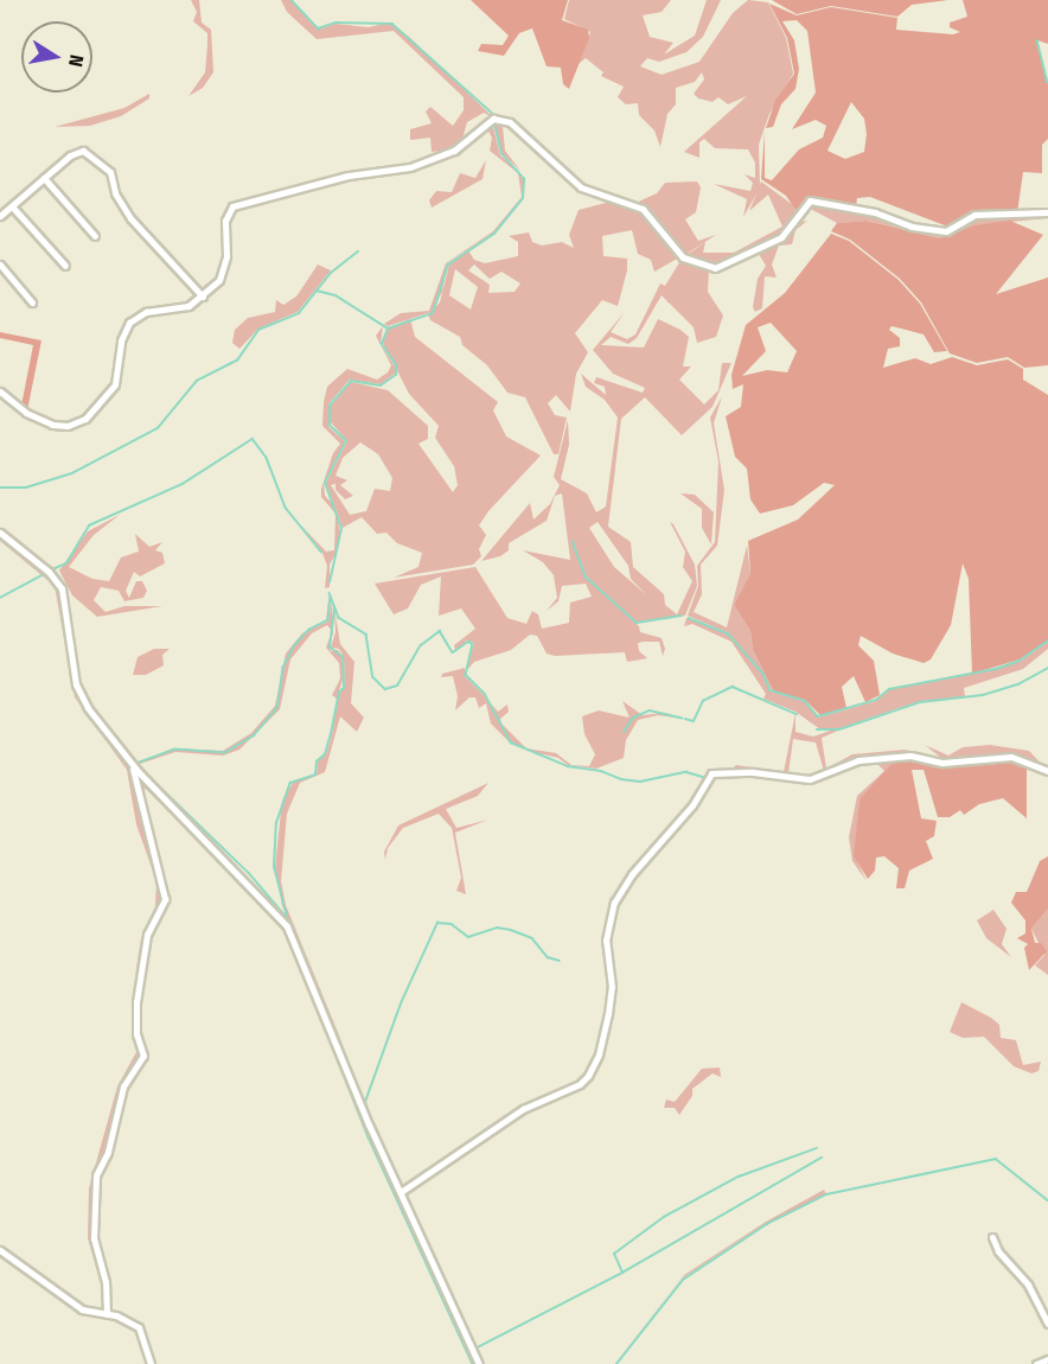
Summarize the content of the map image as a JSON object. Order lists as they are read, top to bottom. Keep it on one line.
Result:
{"north":"right"}
